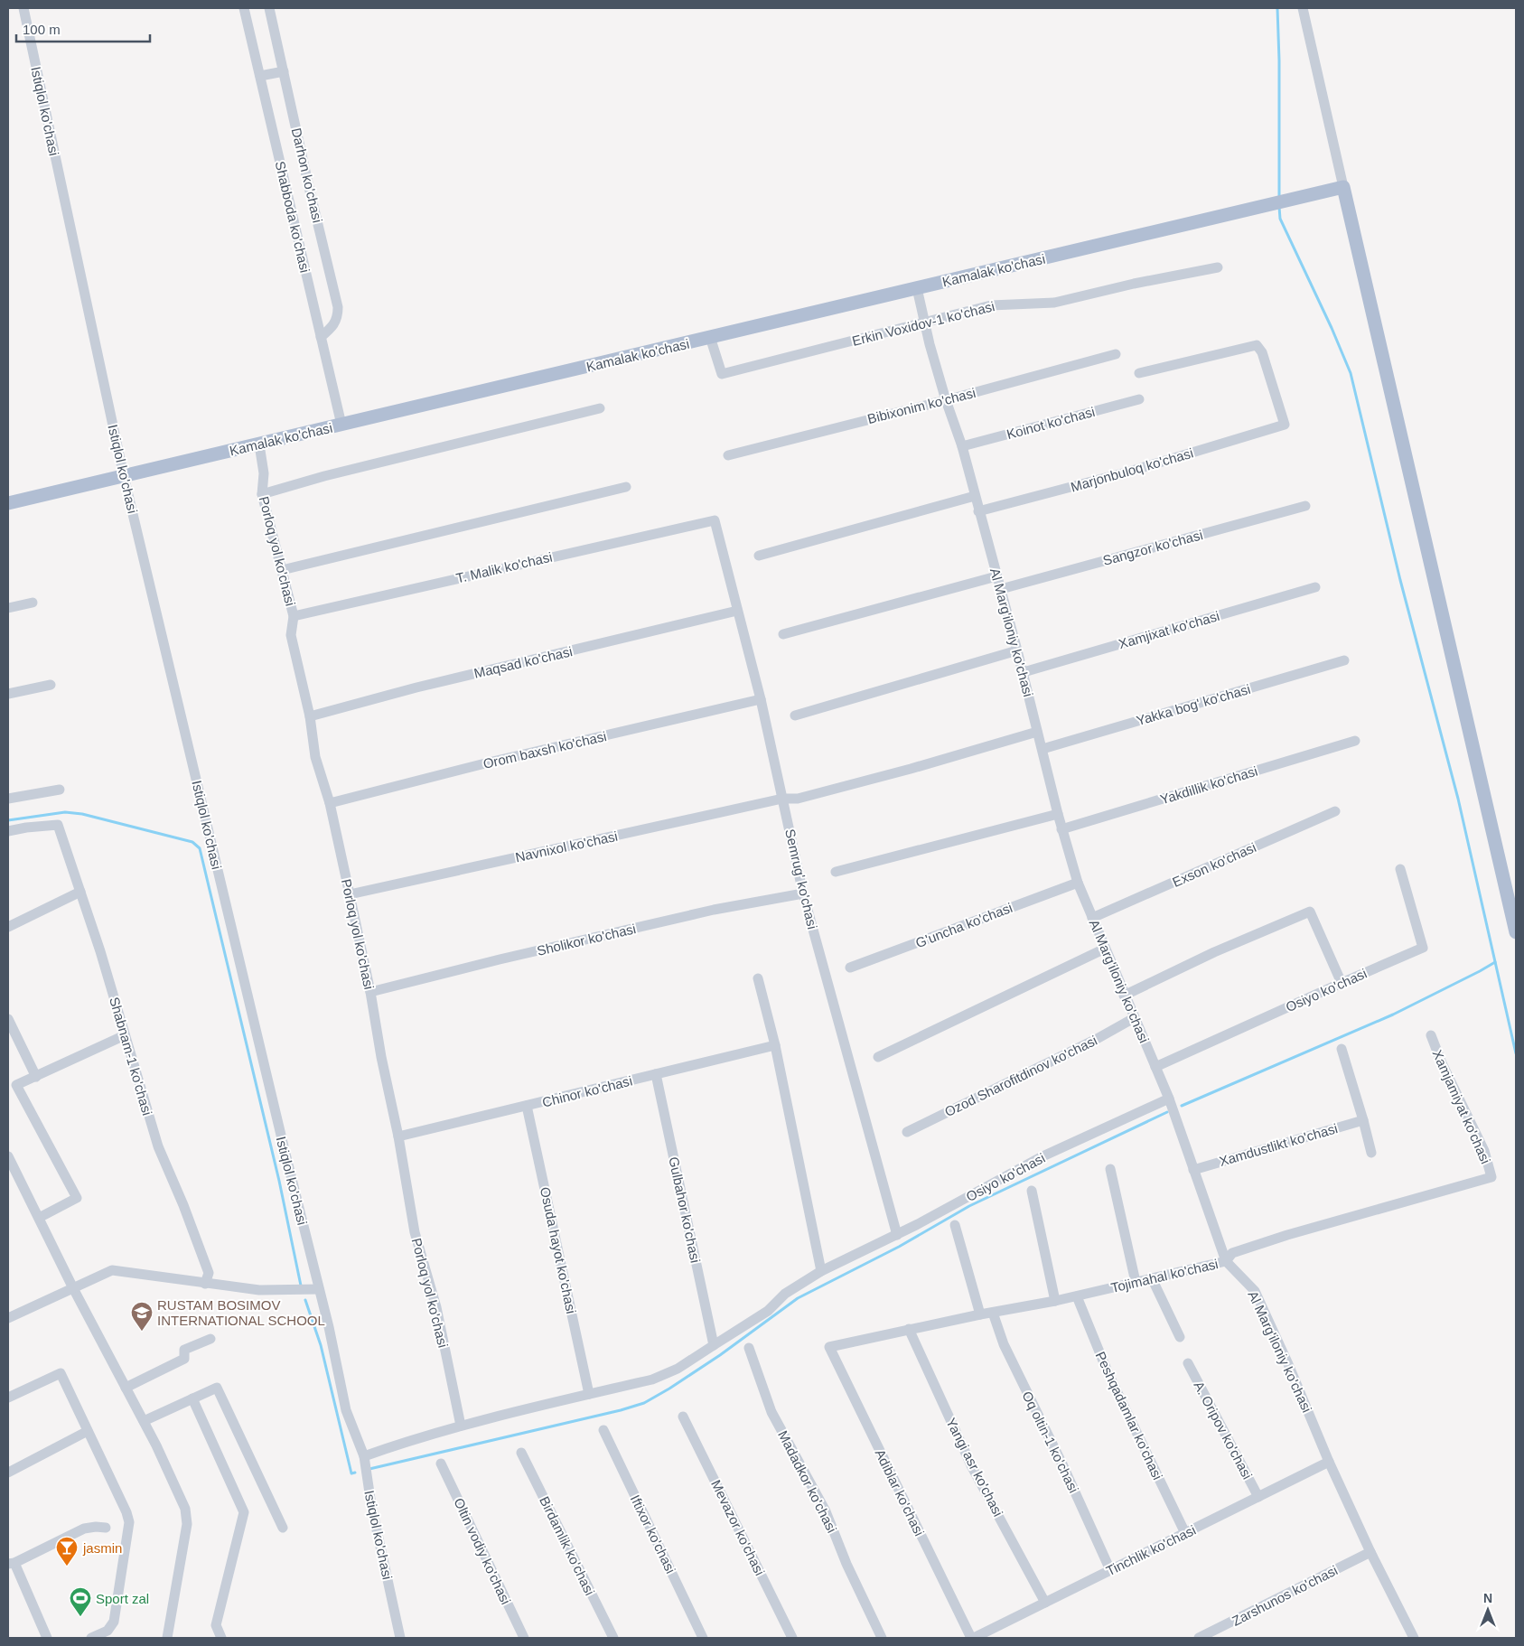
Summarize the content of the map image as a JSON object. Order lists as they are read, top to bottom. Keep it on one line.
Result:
{"streets":{"main road":["Kamalak ko'chasi"],"street":["Istiqlol ko'chasi","Darhon ko'chasi","Shabboda ko'chasi","Erkin Voxidov-1 ko'chasi","Bibixonim ko'chasi","Koinot ko'chasi","Marjonbuloq ko'chasi","Sangzor ko'chasi","Porloq yol ko'chasi","T. Malik ko'chasi","Xamjixat ko'chasi","Al Marg'iloniy ko'chasi","Maqsad ko'chasi","Yakka bog' ko'chasi","Orom baxsh ko'chasi","Yakdillik ko'chasi","Navnixol ko'chasi","Exson ko'chasi","Semrug' ko'chasi","G'uncha ko'chasi","Sholikor ko'chasi","Osiyo ko'chasi","Shabnam-1 ko'chasi","Ozod Sharofitdinov ko'chasi","Chinor ko'chasi","Xamjamiyat ko'chasi","Xamdustlikt ko'chasi","Gulbahor ko'chasi","Osuda hayot ko'chasi","Tojimahal ko'chasi","Peshqadamlar ko'chasi","A. Oripov ko'chasi","Oq oltin-1 ko'chasi","Yangi asr ko'chasi","Madadkor ko'chasi","Adiblar ko'chasi","Mevazor ko'chasi","Iftixor ko'chasi","Birdamlik ko'chasi","Tinchlik ko'chasi","Oltin vodiy ko'chasi","Zarshunos ko'chasi"]},"crossings":[["Istiqlol ko'chasi","Kamalak ko'chasi"],["Istiqlol ko'chasi","Osiyo ko'chasi"],["Darhon ko'chasi","Shabboda ko'chasi"],["Shabboda ko'chasi","Kamalak ko'chasi"],["Kamalak ko'chasi","Erkin Voxidov-1 ko'chasi"],["Kamalak ko'chasi","Porloq yol ko'chasi"],["Kamalak ko'chasi","Al Marg'iloniy ko'chasi"],["Erkin Voxidov-1 ko'chasi","Al Marg'iloniy ko'chasi"],["Bibixonim ko'chasi","Al Marg'iloniy ko'chasi"],["Koinot ko'chasi","Al Marg'iloniy ko'chasi"],["Marjonbuloq ko'chasi","Al Marg'iloniy ko'chasi"],["Sangzor ko'chasi","Al Marg'iloniy ko'chasi"],["Porloq yol ko'chasi","T. Malik ko'chasi"],["Porloq yol ko'chasi","Maqsad ko'chasi"],["Porloq yol ko'chasi","Orom baxsh ko'chasi"],["Porloq yol ko'chasi","Navnixol ko'chasi"],["Porloq yol ko'chasi","Sholikor ko'chasi"],["Porloq yol ko'chasi","Osiyo ko'chasi"],["Porloq yol ko'chasi","Chinor ko'chasi"],["T. Malik ko'chasi","Semrug' ko'chasi"],["Xamjixat ko'chasi","Al Marg'iloniy ko'chasi"],["Al Marg'iloniy ko'chasi","Yakka bog' ko'chasi"],["Al Marg'iloniy ko'chasi","Yakdillik ko'chasi"],["Al Marg'iloniy ko'chasi","Exson ko'chasi"],["Al Marg'iloniy ko'chasi","G'uncha ko'chasi"],["Al Marg'iloniy ko'chasi","Osiyo ko'chasi"],["Al Marg'iloniy ko'chasi","Ozod Sharofitdinov ko'chasi"],["Al Marg'iloniy ko'chasi","Xamdustlikt ko'chasi"],["Al Marg'iloniy ko'chasi","Tojimahal ko'chasi"],["Al Marg'iloniy ko'chasi","Tinchlik ko'chasi"],["Al Marg'iloniy ko'chasi","Zarshunos ko'chasi"],["Maqsad ko'chasi","Semrug' ko'chasi"],["Orom baxsh ko'chasi","Semrug' ko'chasi"],["Navnixol ko'chasi","Semrug' ko'chasi"],["Semrug' ko'chasi","Sholikor ko'chasi"],["Semrug' ko'chasi","Osiyo ko'chasi"],["Osiyo ko'chasi","Gulbahor ko'chasi"],["Osiyo ko'chasi","Osuda hayot ko'chasi"],["Chinor ko'chasi","Gulbahor ko'chasi"],["Chinor ko'chasi","Osuda hayot ko'chasi"],["Xamjamiyat ko'chasi","Tojimahal ko'chasi"],["Tojimahal ko'chasi","Peshqadamlar ko'chasi"],["Tojimahal ko'chasi","Oq oltin-1 ko'chasi"],["Tojimahal ko'chasi","Yangi asr ko'chasi"],["Tojimahal ko'chasi","Adiblar ko'chasi"],["Peshqadamlar ko'chasi","Tinchlik ko'chasi"],["A. Oripov ko'chasi","Tinchlik ko'chasi"],["Oq oltin-1 ko'chasi","Tinchlik ko'chasi"],["Yangi asr ko'chasi","Tinchlik ko'chasi"],["Adiblar ko'chasi","Tinchlik ko'chasi"]],"places":{"school or university":["RUSTAM BOSIMOV INTERNATIONAL SCHOOL"],"bar":["jasmin"],"sports":["Sport zal"]},"scale_bar":"100 m","north":"top"}
